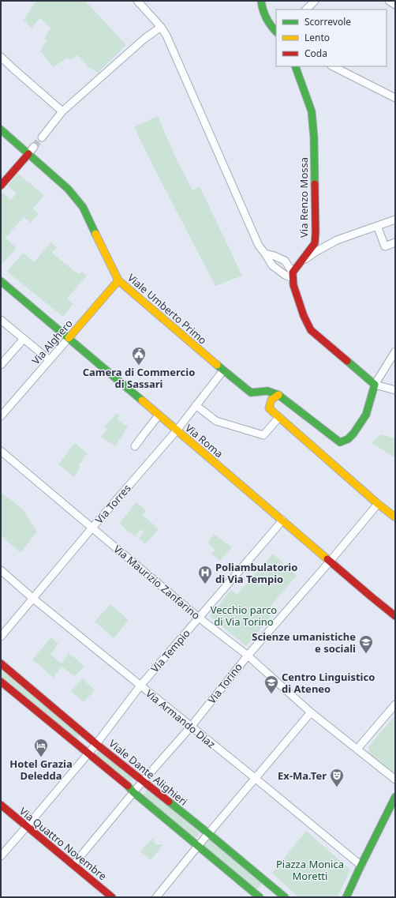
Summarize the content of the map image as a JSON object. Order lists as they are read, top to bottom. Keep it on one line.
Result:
{"streets":{"main road":["Via Renzo Mossa","Viale Umberto Primo","Via Alghero","Via Roma","Viale Dante Alighieri","Via Quattro Novembre"],"street":["Via Torres","Via Maurizio Zanfarino","Via Tempio","Via Torino","Via Armando Diaz"]},"crossings":[["Viale Umberto Primo","Via Alghero"],["Viale Umberto Primo","Via Torres"],["Via Alghero","Via Roma"],["Via Roma","Via Torres"],["Via Roma","Via Tempio"],["Via Roma","Via Torino"],["Via Torres","Via Maurizio Zanfarino"],["Via Torres","Via Armando Diaz"],["Via Maurizio Zanfarino","Via Tempio"],["Via Maurizio Zanfarino","Via Torino"],["Via Tempio","Via Armando Diaz"],["Via Tempio","Viale Dante Alighieri"],["Via Tempio","Via Quattro Novembre"],["Via Torino","Via Armando Diaz"],["Via Torino","Viale Dante Alighieri"],["Via Torino","Via Quattro Novembre"]],"parks":["Vecchio parco di Via Torino","Piazza Monica Moretti"],"places":{"public building":["Camera di Commercio di Sassari"],"hospital":["Poliambulatorio di Via Tempio"],"school or university":["Scienze umanistiche e sociali","Centro Linguistico di Ateneo"],"hotel":["Hotel Grazia Deledda"],"theatre":["Ex-Ma.Ter"]},"legend":["Scorrevole","Lento","Coda"]}
